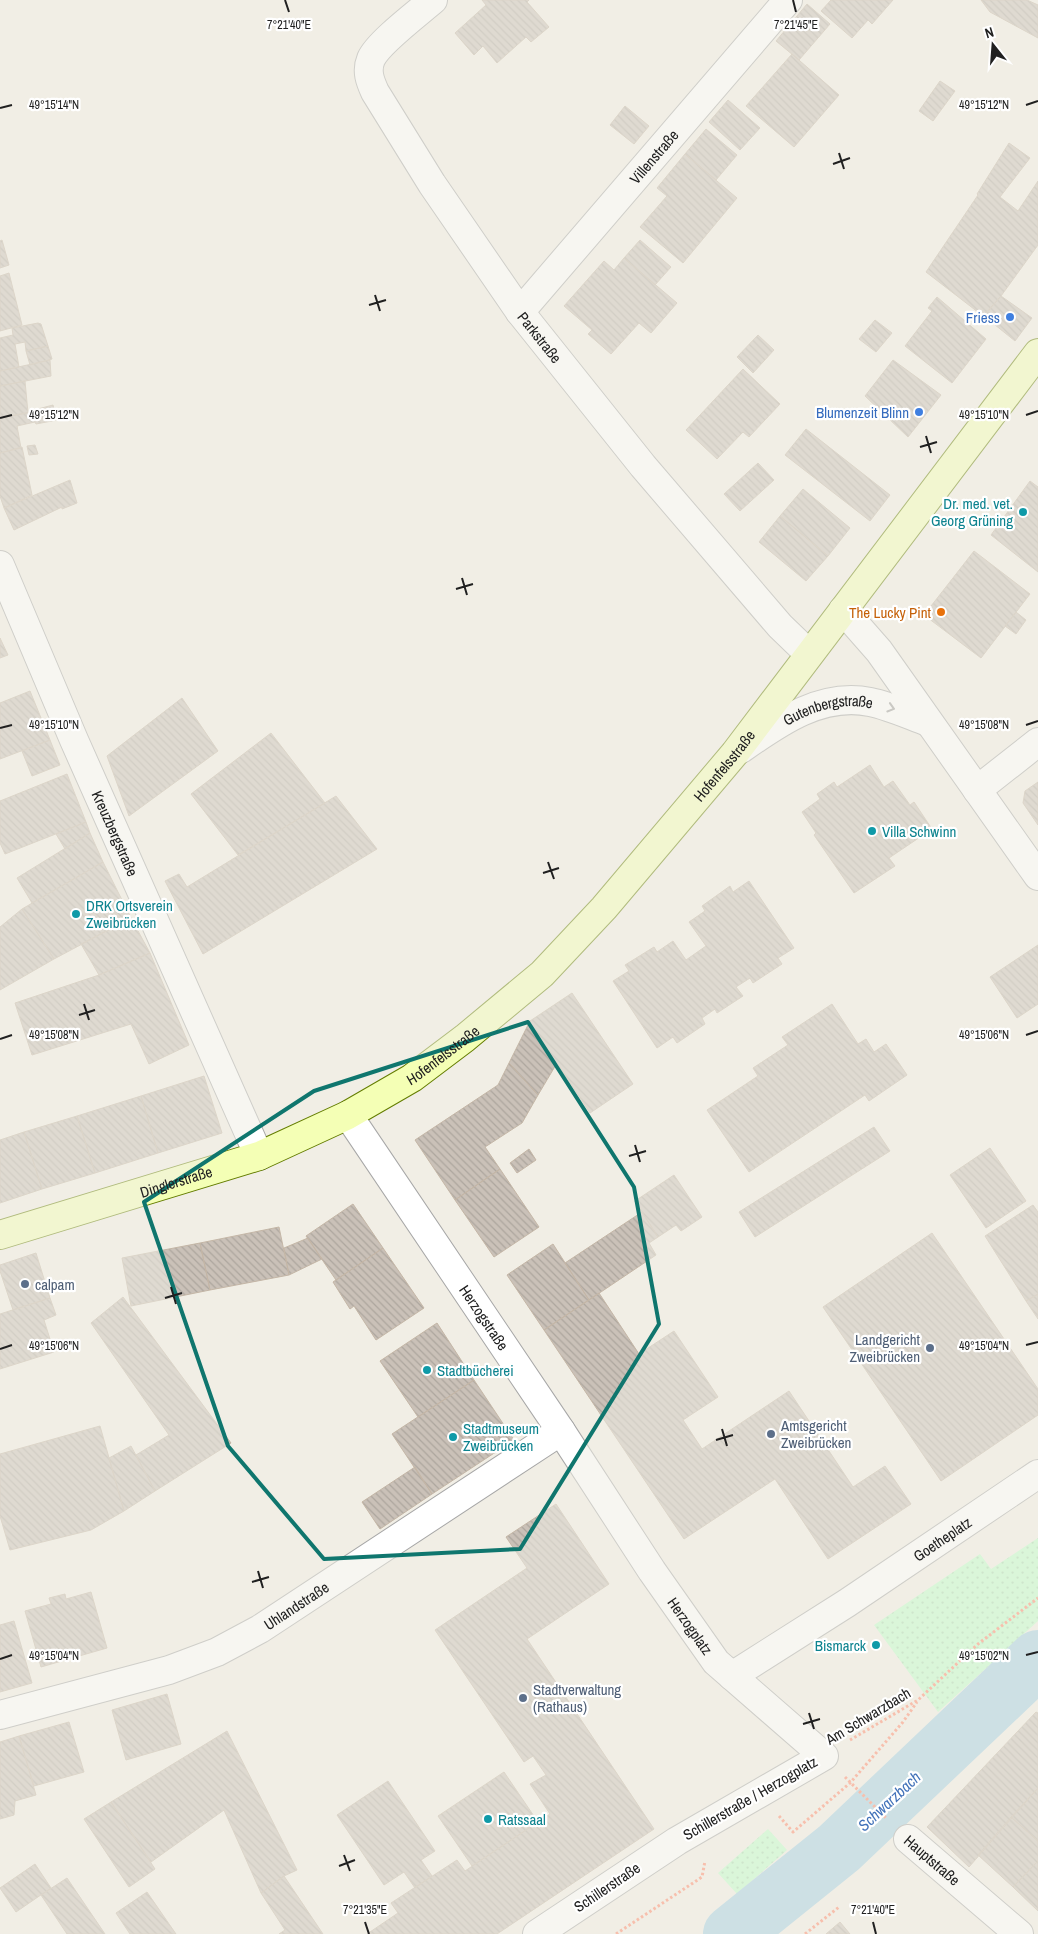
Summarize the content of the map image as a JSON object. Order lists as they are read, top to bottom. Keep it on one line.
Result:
{"streets":{"main road":["Hofenfelsstraße","Dinglerstraße"],"street":["Villenstraße","Parkstraße","Gutenbergstraße","Kreuzbergstraße","Herzogstraße","Goetheplatz","Uhlandstraße","Herzogplatz","Schillerstraße / Herzogplatz","Hauptstraße","Schillerstraße"],"path":["Am Schwarzbach"]},"crossings":[["Villenstraße","Parkstraße"],["Parkstraße","Hofenfelsstraße"],["Gutenbergstraße","Hofenfelsstraße"],["Hofenfelsstraße","Dinglerstraße"],["Hofenfelsstraße","Herzogstraße"],["Kreuzbergstraße","Dinglerstraße"],["Dinglerstraße","Herzogstraße"],["Herzogstraße","Uhlandstraße"],["Herzogstraße","Herzogplatz"],["Goetheplatz","Herzogplatz"],["Herzogplatz","Am Schwarzbach"],["Herzogplatz","Schillerstraße / Herzogplatz"],["Am Schwarzbach","Schillerstraße / Herzogplatz"],["Schillerstraße / Herzogplatz","Schillerstraße"]],"one_way":["Gutenbergstraße"],"water":["Schwarzbach"],"places":["Friess","Blumenzeit Blinn","Dr. med. vet. Georg Grüning","The Lucky Pint","Villa Schwinn","DRK Ortsverein Zweibrücken","calpam","Landgericht Zweibrücken","Stadtbücherei","Amtsgericht Zweibrücken","Stadtmuseum Zweibrücken","Bismarck","Stadtverwaltung (Rathaus)","Ratssaal"],"north":"top","coordinates":["7°21'40\"E","7°21'45\"E","49°15'14\"N","49°15'12\"N","49°15'10\"N","49°15'08\"N","49°15'06\"N","49°15'04\"N","49°15'02\"N","7°21'35\"E"]}
